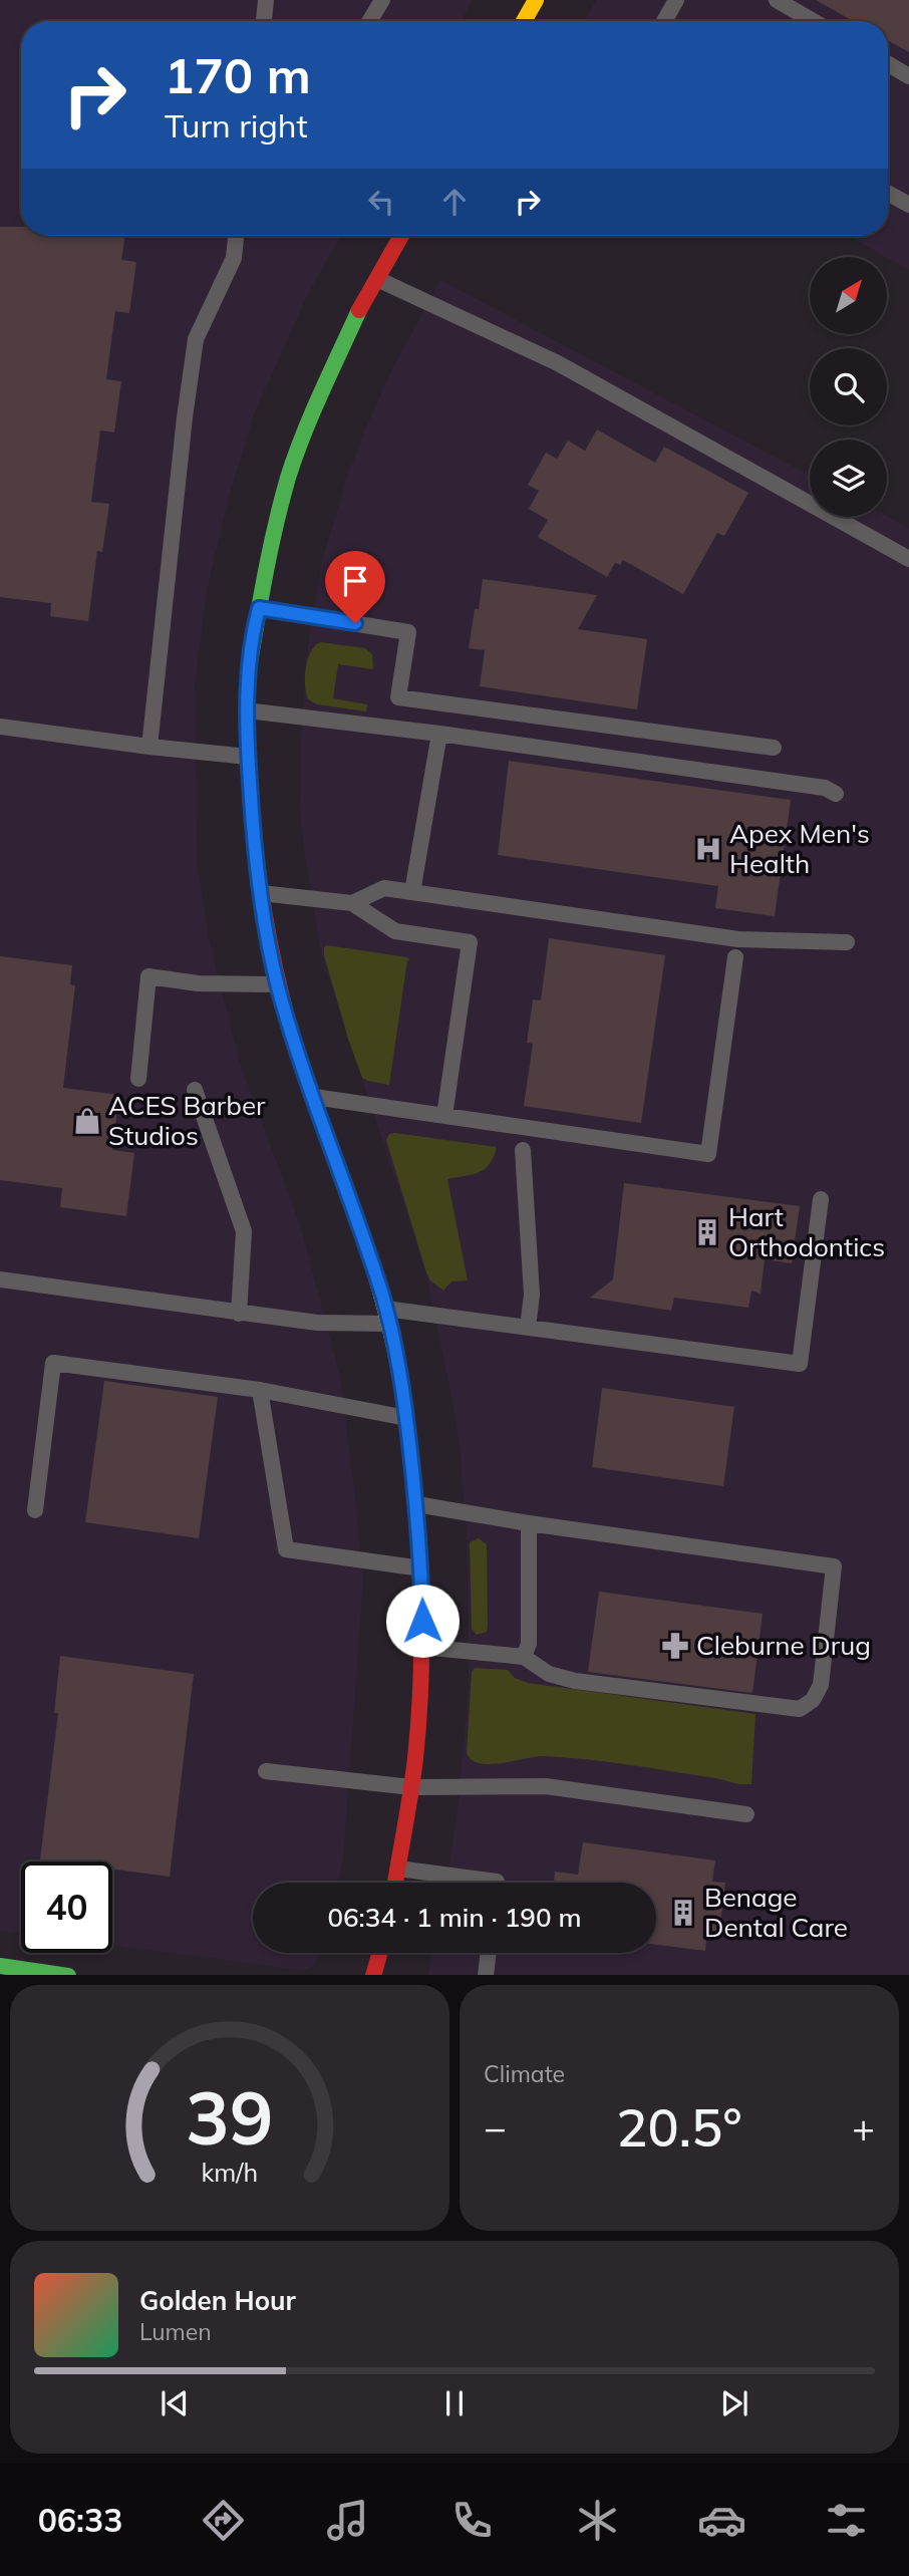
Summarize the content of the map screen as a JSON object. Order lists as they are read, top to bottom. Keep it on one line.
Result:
{"places":{"hospital":["Apex Men's Health"],"shop":["ACES Barber Studios"],"building":["Hart Orthodontics","Benage Dental Care"],"pharmacy":["Cleburne Drug"]},"north":"top right","page":{"turn":["170 m","Turn right"],"limit":"40","trip":"06:34 · 1 min · 190 m","tile":"Climate","heat":["−","20.5°","+"],"song":["Golden Hour","Lumen"],"tabs":"06:33","gauge":["39","km/h"]}}
